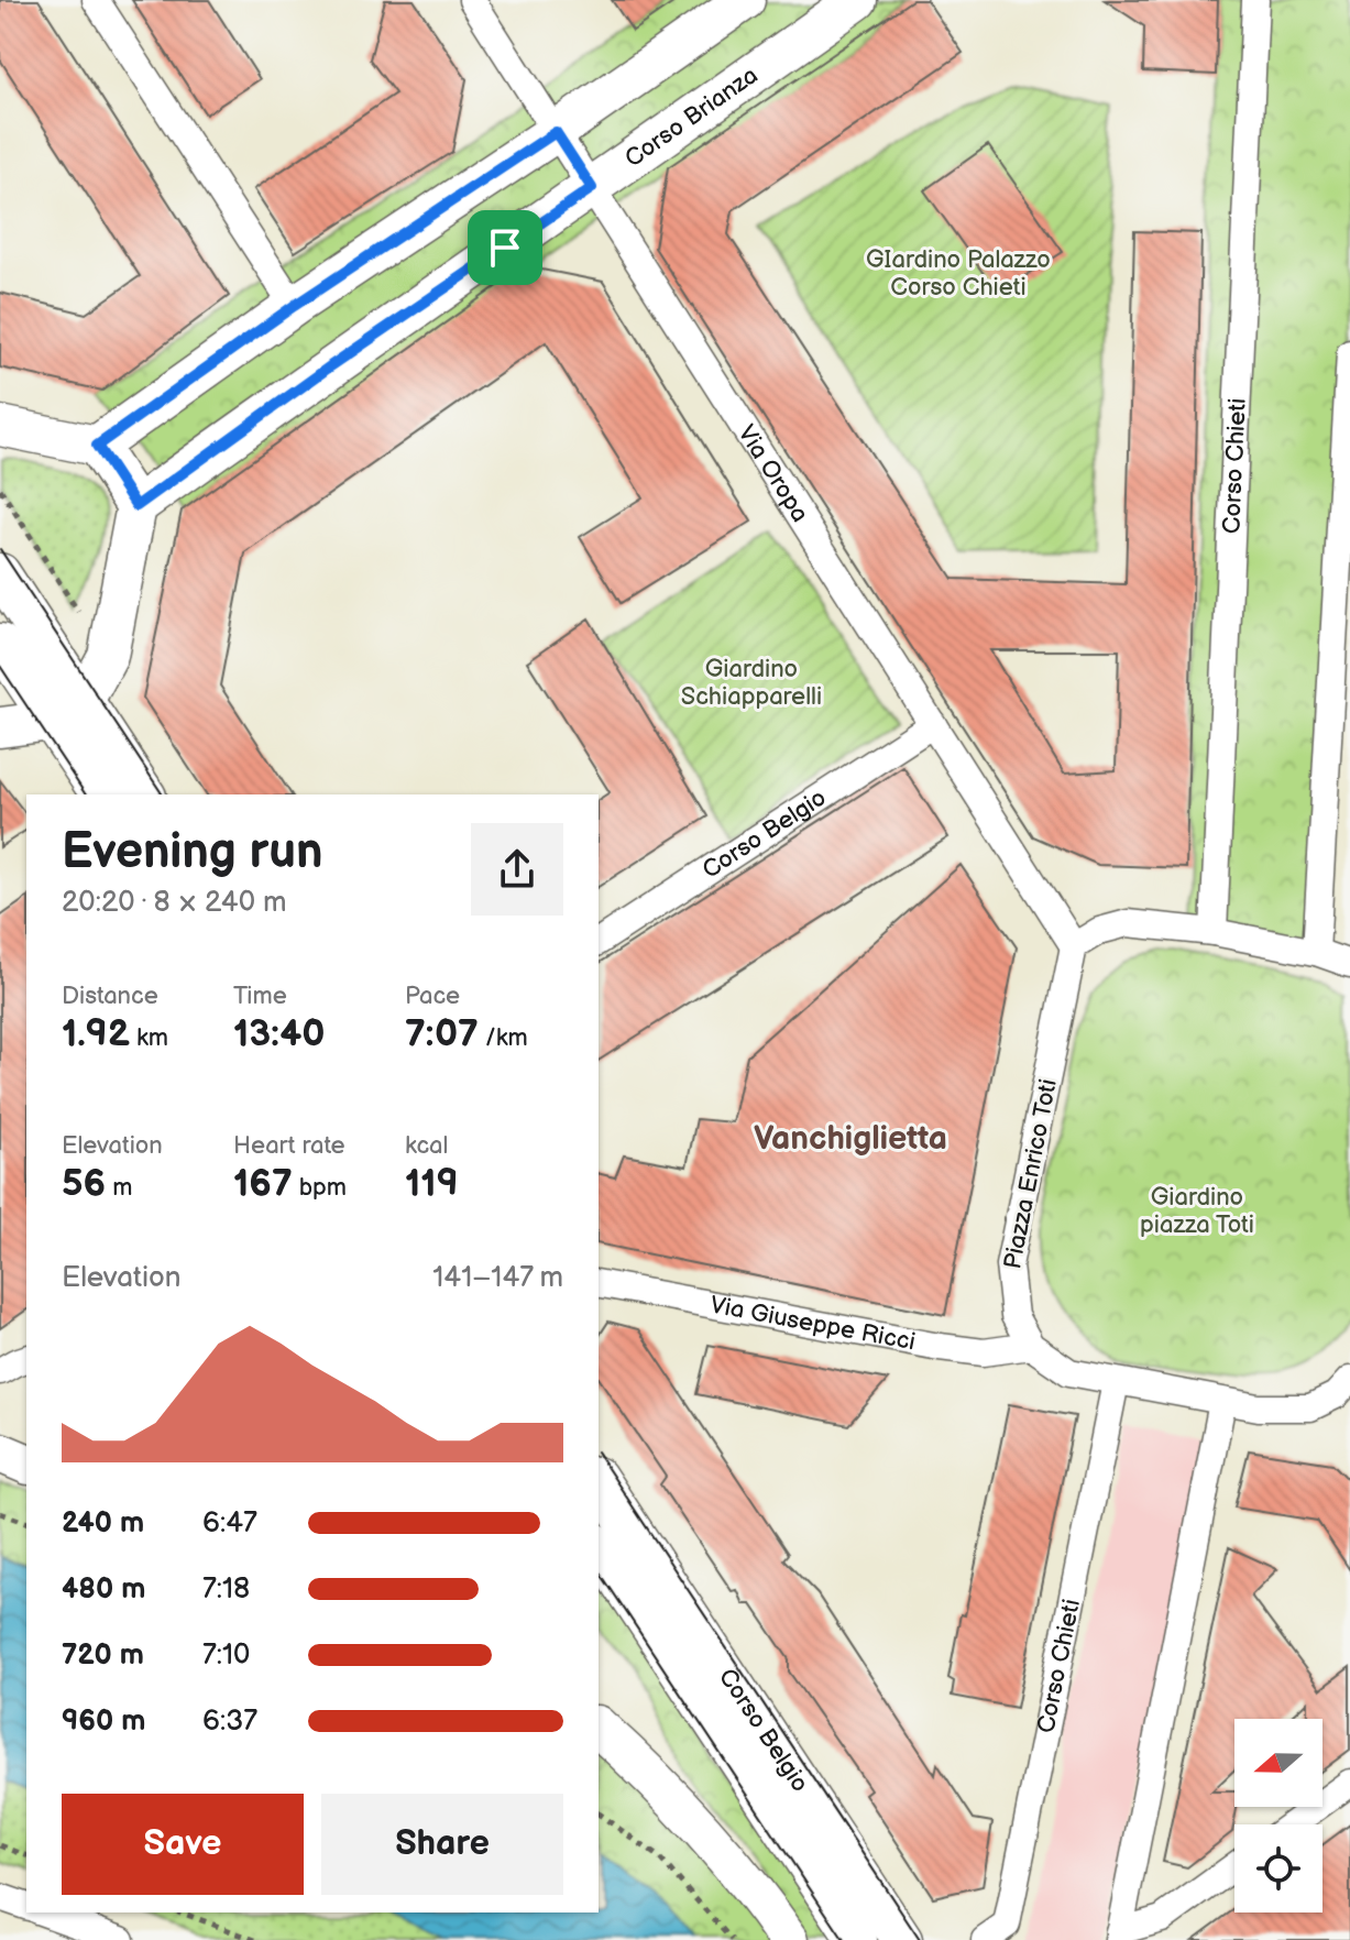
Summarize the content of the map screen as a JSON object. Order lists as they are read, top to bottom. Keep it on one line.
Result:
{"streets":{"street":["Corso Brianza","Corso Chieti","Via Oropa","Corso Belgio","Piazza Enrico Toti","Via Giuseppe Ricci"]},"crossings":[["Corso Brianza","Via Oropa"],["Via Oropa","Corso Belgio"],["Via Oropa","Piazza Enrico Toti"],["Piazza Enrico Toti","Via Giuseppe Ricci"]],"districts":["Vanchiglietta"],"parks":["GIardino Palazzo Corso Chieti","Giardino Schiapparelli","Giardino piazza Toti"],"north":"left","page":{"heading":["Evening run","20:20 · 8 × 240 m"],"stats":[["Distance","1.92 km"],["Time","13:40"],["Pace","7:07 /km"],["Elevation","56 m"],["Heart rate","167 bpm"],["kcal","119"]],"chart":["Elevation","141–147 m"],"list":[{"name":"240 m","note":"6:47"},{"name":"480 m","note":"7:18"},{"name":"720 m","note":"7:10"},{"name":"960 m","note":"6:37"}],"buttons":["Save","Share"]}}
